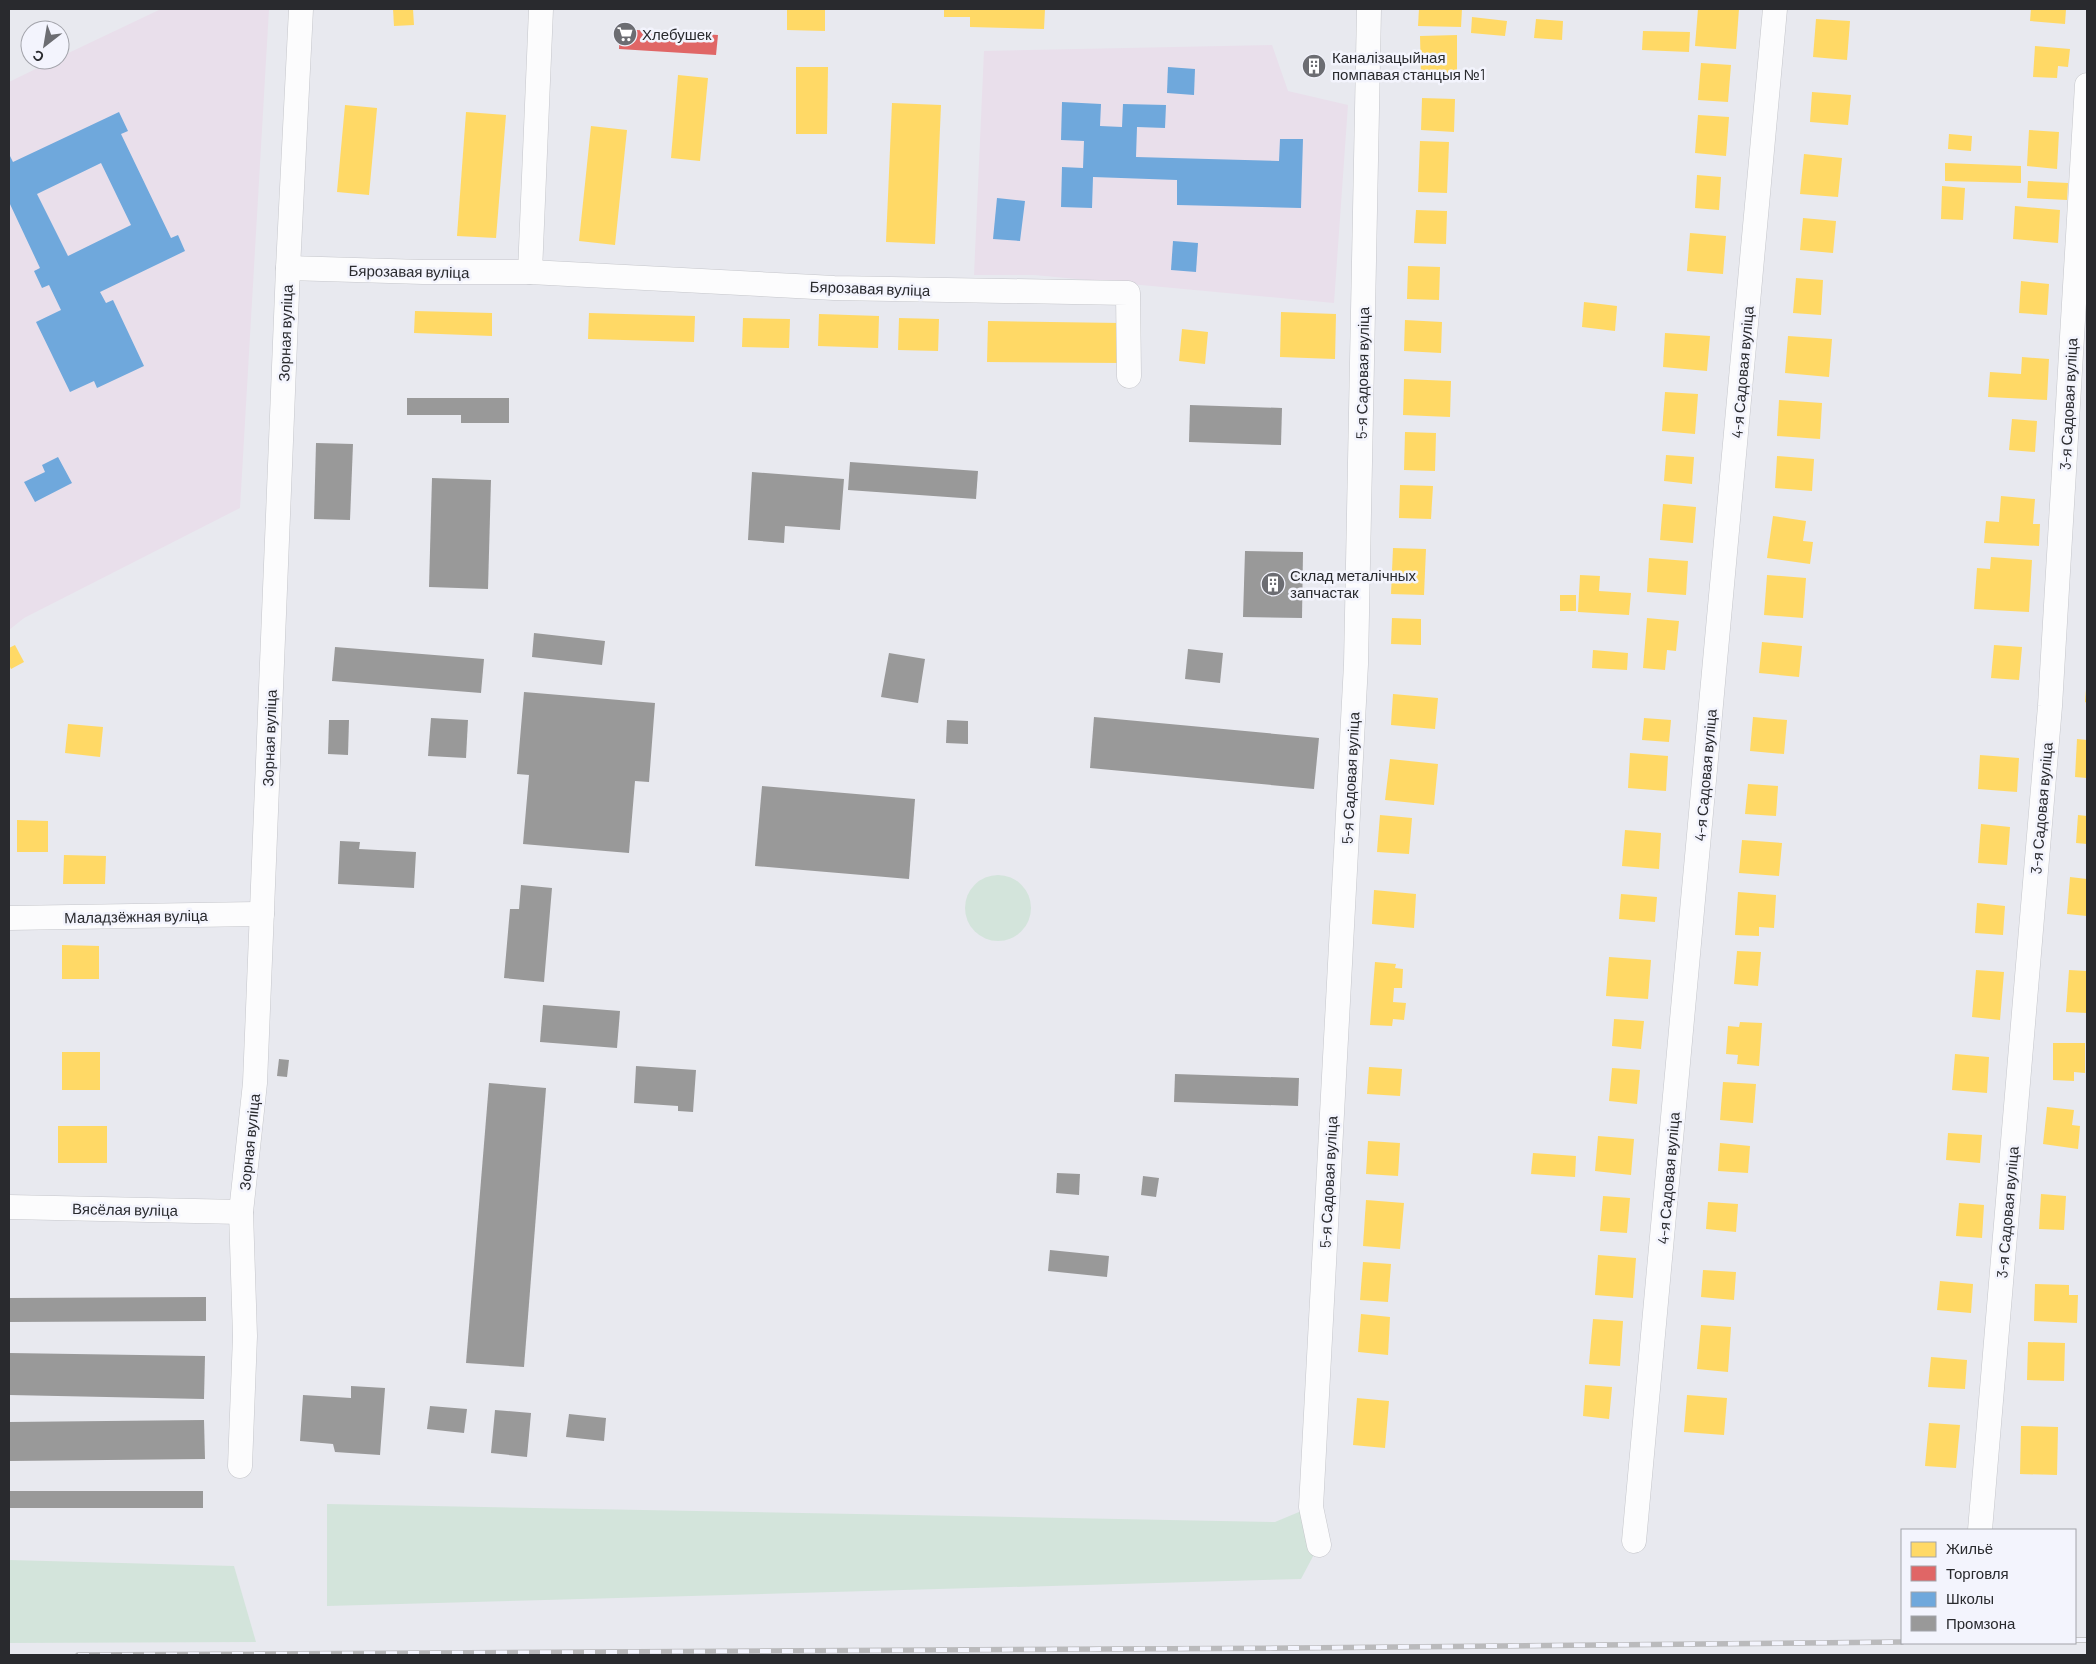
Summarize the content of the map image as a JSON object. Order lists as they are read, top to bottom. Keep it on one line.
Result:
{"streets":{"street":["Бярозавая вуліца","Зорная вуліца","4-я Садовая вуліца","5-я Садовая вуліца","3-я Садовая вуліца","Маладзёжная вуліца","Вясёлая вуліца"]},"crossings":[["Бярозавая вуліца","Зорная вуліца"],["Зорная вуліца","Маладзёжная вуліца"],["Зорная вуліца","Вясёлая вуліца"]],"places":{"supermarket":["Хлебушек"],"building":["Каналізацыйная помпавая станцыя №1","Склад металічных запчастак"]},"legend":["Жильё","Торговля","Школы","Промзона"],"north":"bottom left"}
